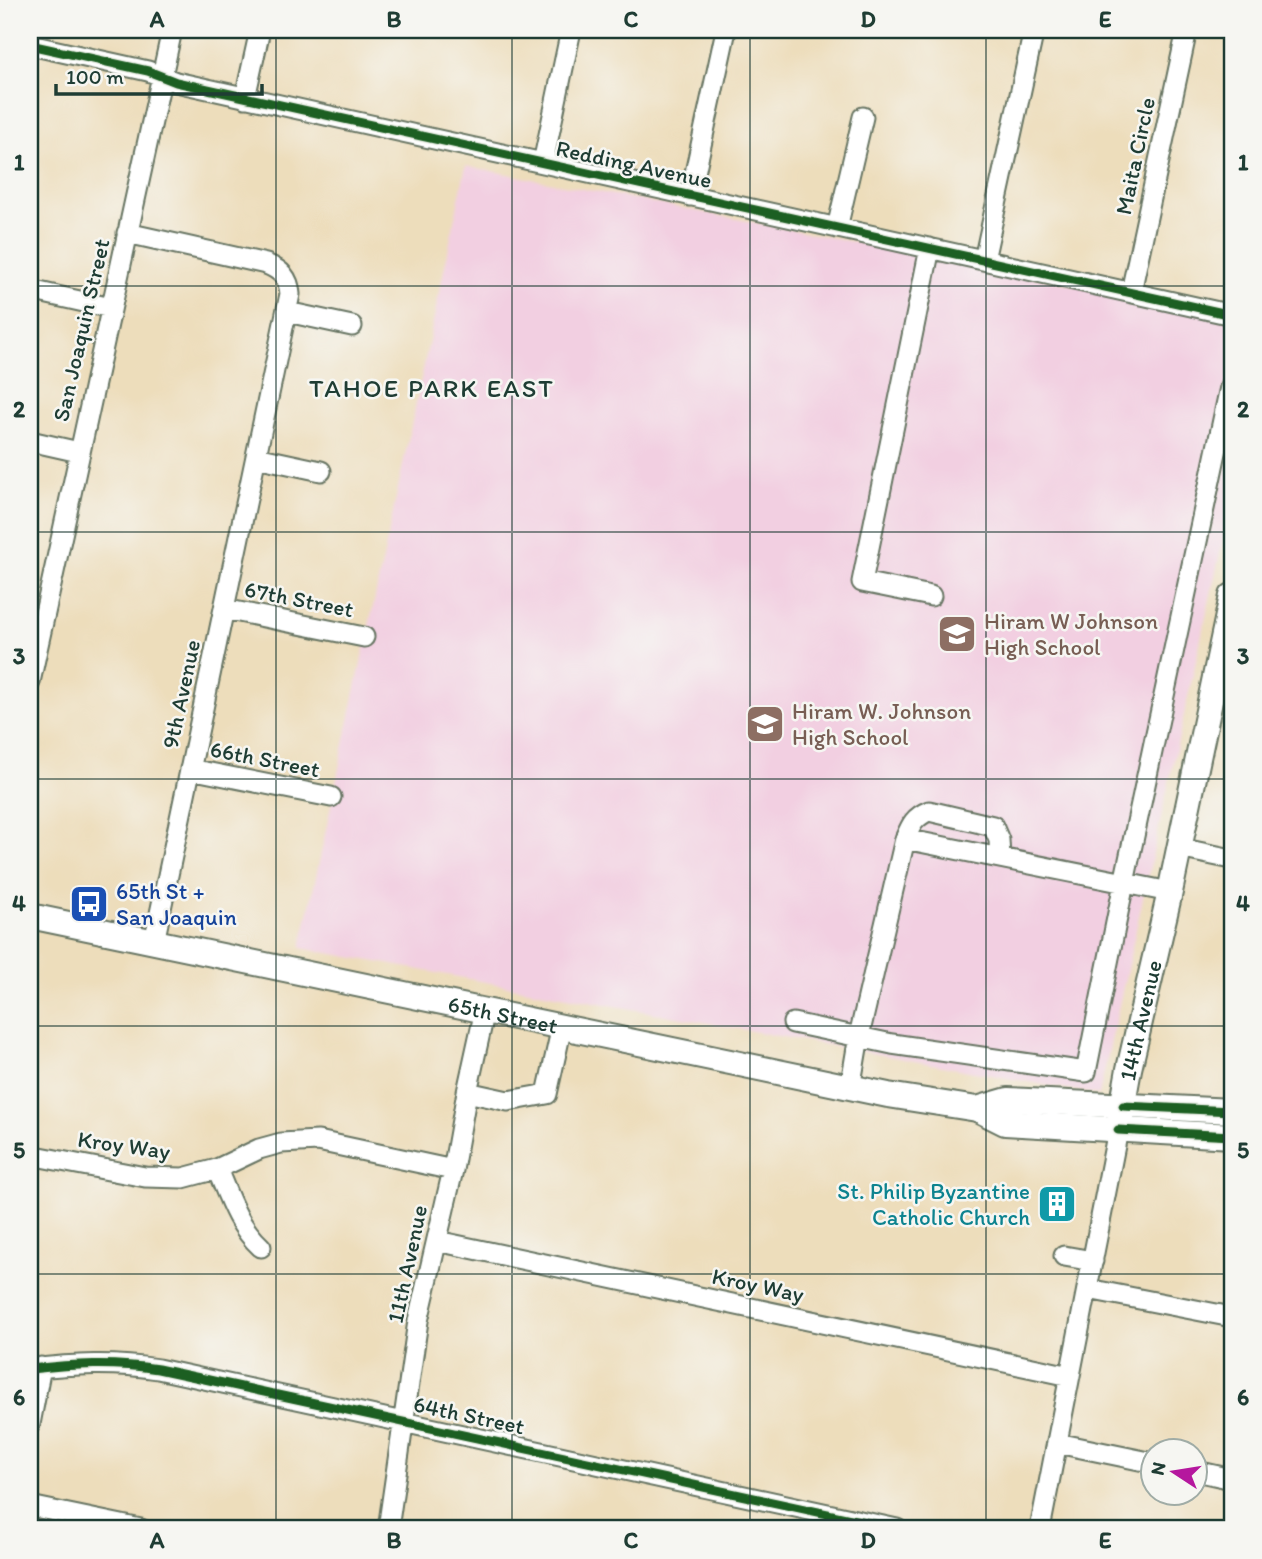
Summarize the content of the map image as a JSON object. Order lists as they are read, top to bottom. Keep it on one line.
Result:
{"streets":{"main road":["65th Street","14th Avenue"],"street":["Maita Circle","Redding Avenue","San Joaquin Street","67th Street","9th Avenue","66th Street","Kroy Way","11th Avenue","64th Street"]},"crossings":[["Maita Circle","Redding Avenue"],["Redding Avenue","San Joaquin Street"],["San Joaquin Street","9th Avenue"],["67th Street","9th Avenue"],["9th Avenue","66th Street"],["9th Avenue","65th Street"],["65th Street","14th Avenue"],["65th Street","11th Avenue"],["14th Avenue","Kroy Way"],["Kroy Way","11th Avenue"],["11th Avenue","64th Street"]],"districts":["TAHOE PARK EAST"],"places":{"school or university":["Hiram W Johnson High School","Hiram W. Johnson High School"],"bus stop":["65th St + San Joaquin"],"building":["St. Philip Byzantine Catholic Church"]},"scale_bar":"100 m","north":"left","grid":{"columns":["A","B","C","D","E"],"rows":["1","2","3","4","5","6"]}}
